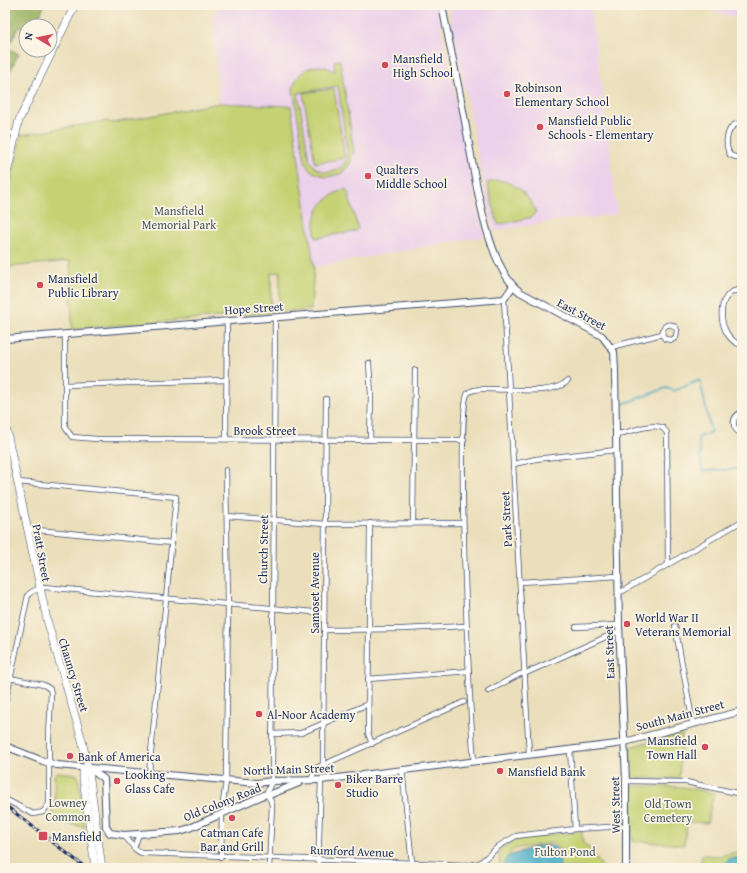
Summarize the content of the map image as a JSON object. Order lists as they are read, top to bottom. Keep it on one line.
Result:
{"streets":{"main road":["Hope Street","East Street","Pratt Street","Chauncy Street","South Main Street","North Main Street","Old Colony Road","West Street"],"street":["Brook Street","Park Street","Church Street","Samoset Avenue","Rumford Avenue"]},"crossings":[["Hope Street","Park Street"],["Hope Street","Church Street"],["East Street","South Main Street"],["East Street","North Main Street"],["East Street","West Street"],["Brook Street","Church Street"],["Brook Street","Samoset Avenue"],["Park Street","North Main Street"],["Church Street","North Main Street"],["Pratt Street","Chauncy Street"],["Chauncy Street","North Main Street"],["South Main Street","North Main Street"],["South Main Street","West Street"],["North Main Street","Old Colony Road"],["North Main Street","West Street"],["West Street","Rumford Avenue"]],"parks":["Mansfield Memorial Park","Lowney Common","Old Town Cemetery","Fulton Pond"],"places":{"other":["Mansfield High School","Robinson Elementary School","Mansfield Public Schools - Elementary","Qualters Middle School","Mansfield Public Library","World War II Veterans Memorial","Al-Noor Academy","Mansfield Town Hall","Bank of America","Mansfield Bank","Looking Glass Cafe","Biker Barre Studio","Catman Cafe Bar and Grill"],"transit":["Mansfield"]},"north":"left"}
